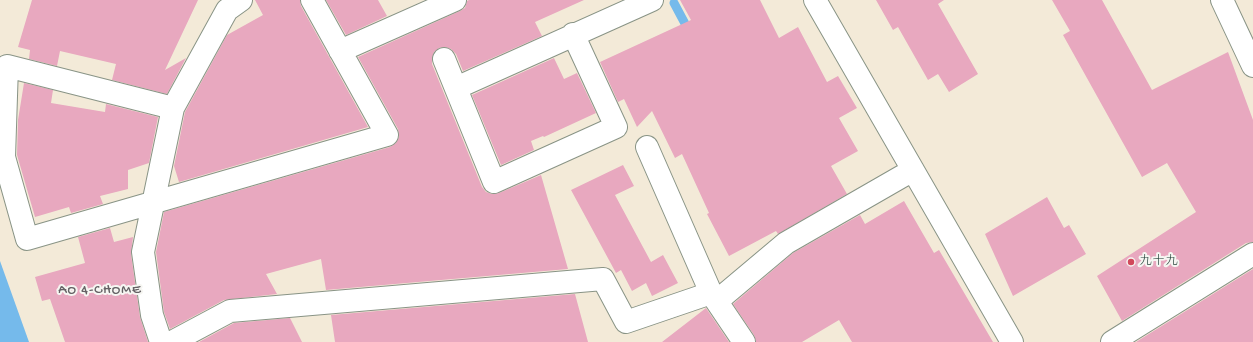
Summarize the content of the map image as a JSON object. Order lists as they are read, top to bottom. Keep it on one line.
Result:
{"districts":["AO 4-CHOME"],"places":["九十九"]}
